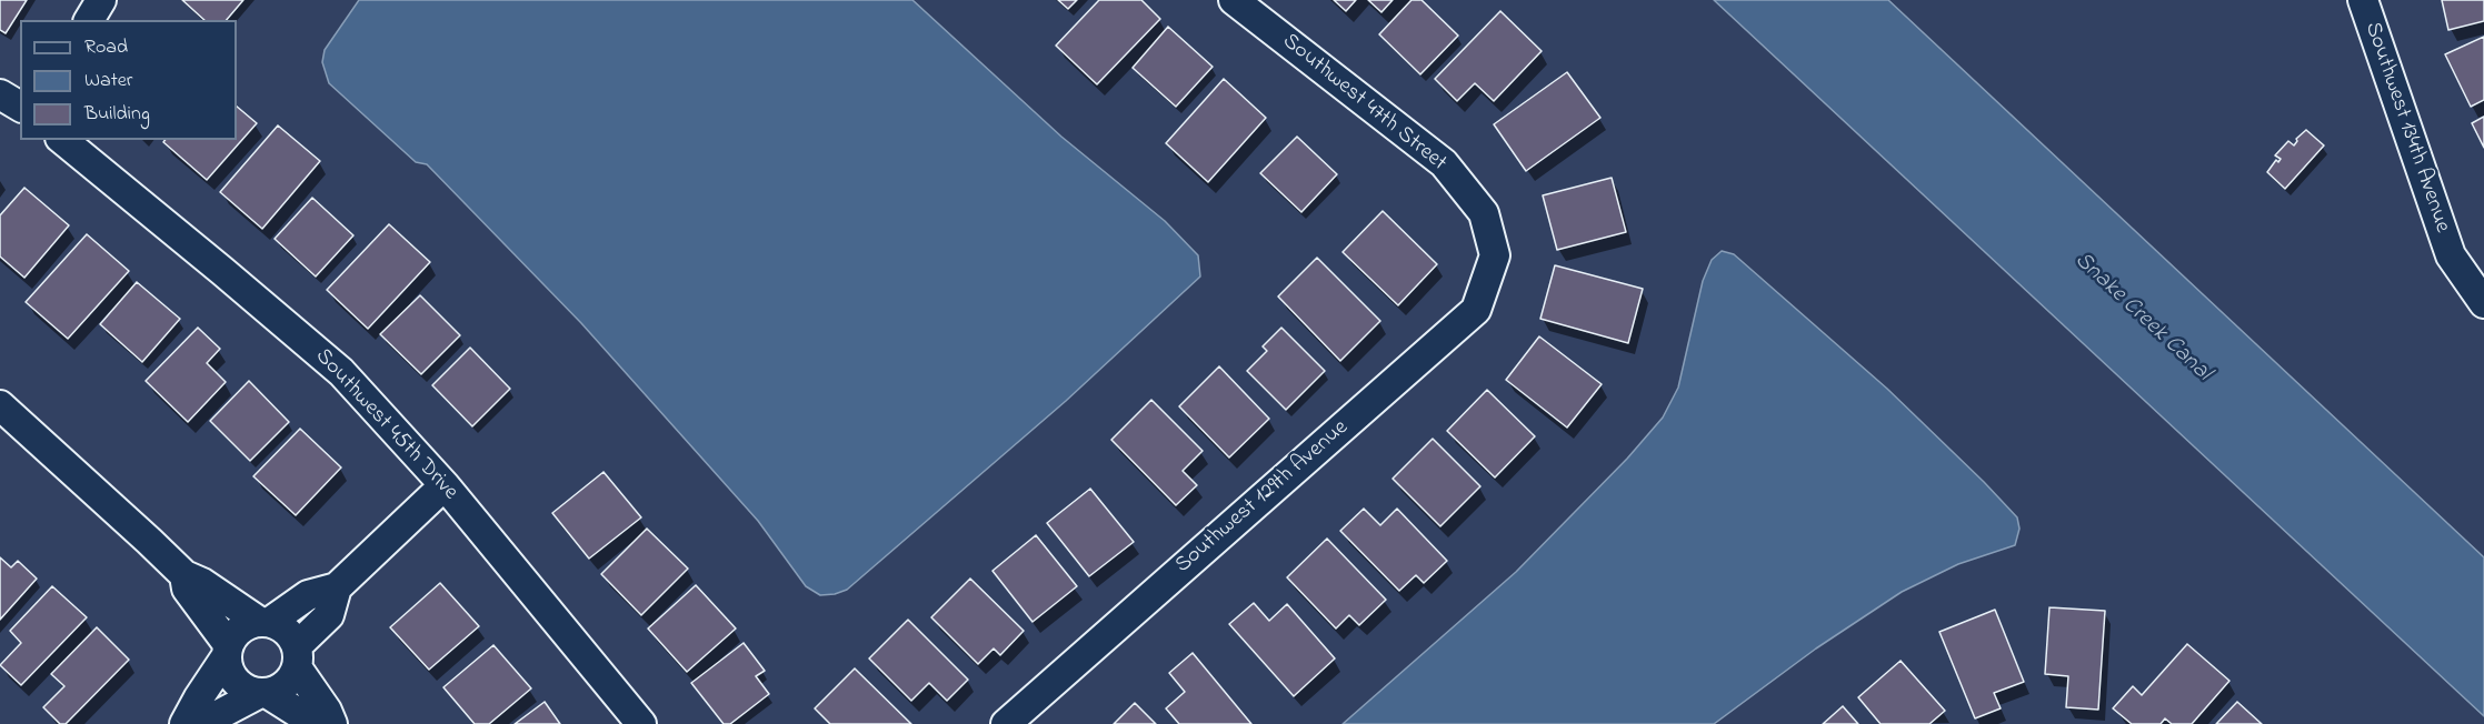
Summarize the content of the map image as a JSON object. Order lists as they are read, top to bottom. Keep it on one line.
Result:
{"streets":{"street":["Southwest 47th Street","Southwest 134th Avenue","Southwest 45th Drive","Southwest 129th Avenue"]},"crossings":[["Southwest 47th Street","Southwest 129th Avenue"]],"water":["Snake Creek Canal"],"legend":["Road","Water","Building"]}
